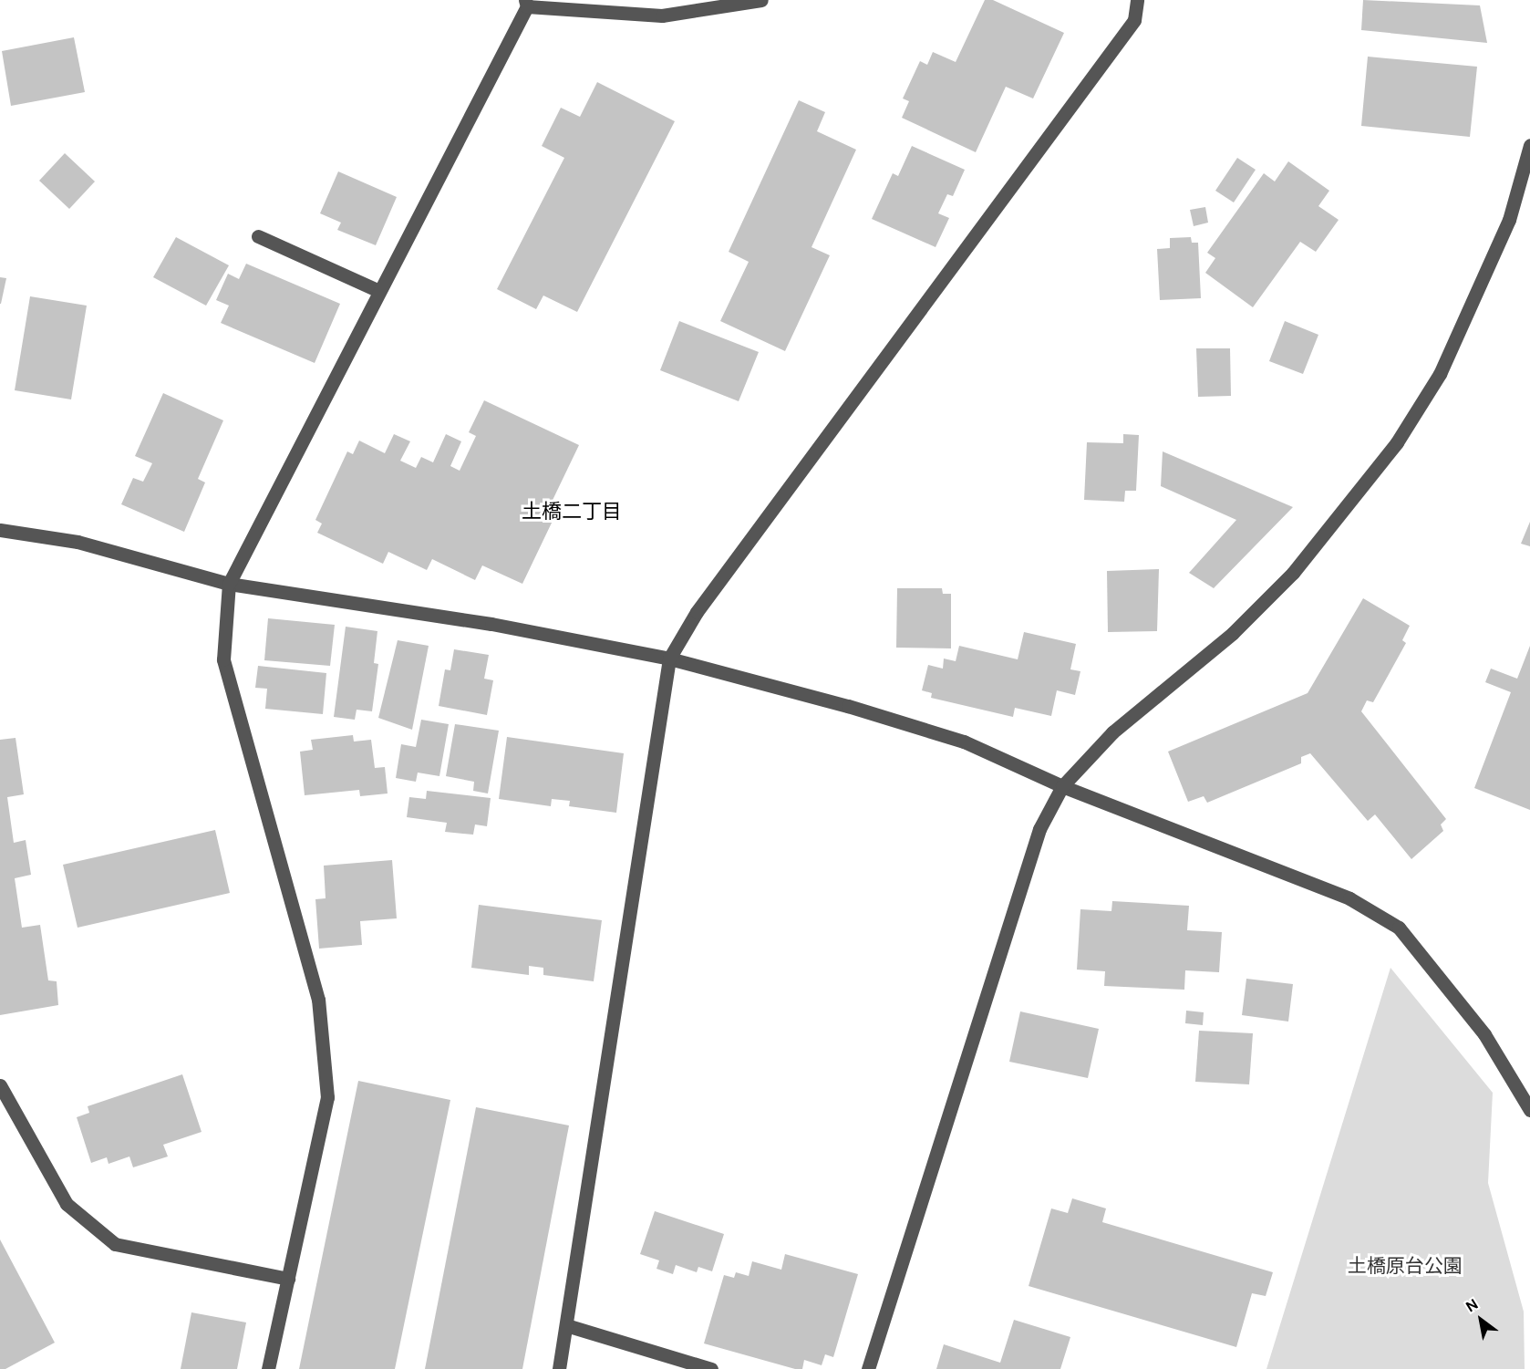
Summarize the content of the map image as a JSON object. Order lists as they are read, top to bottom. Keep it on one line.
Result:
{"districts":["土橋二丁目"],"parks":["土橋原台公園"],"north":"top left"}
